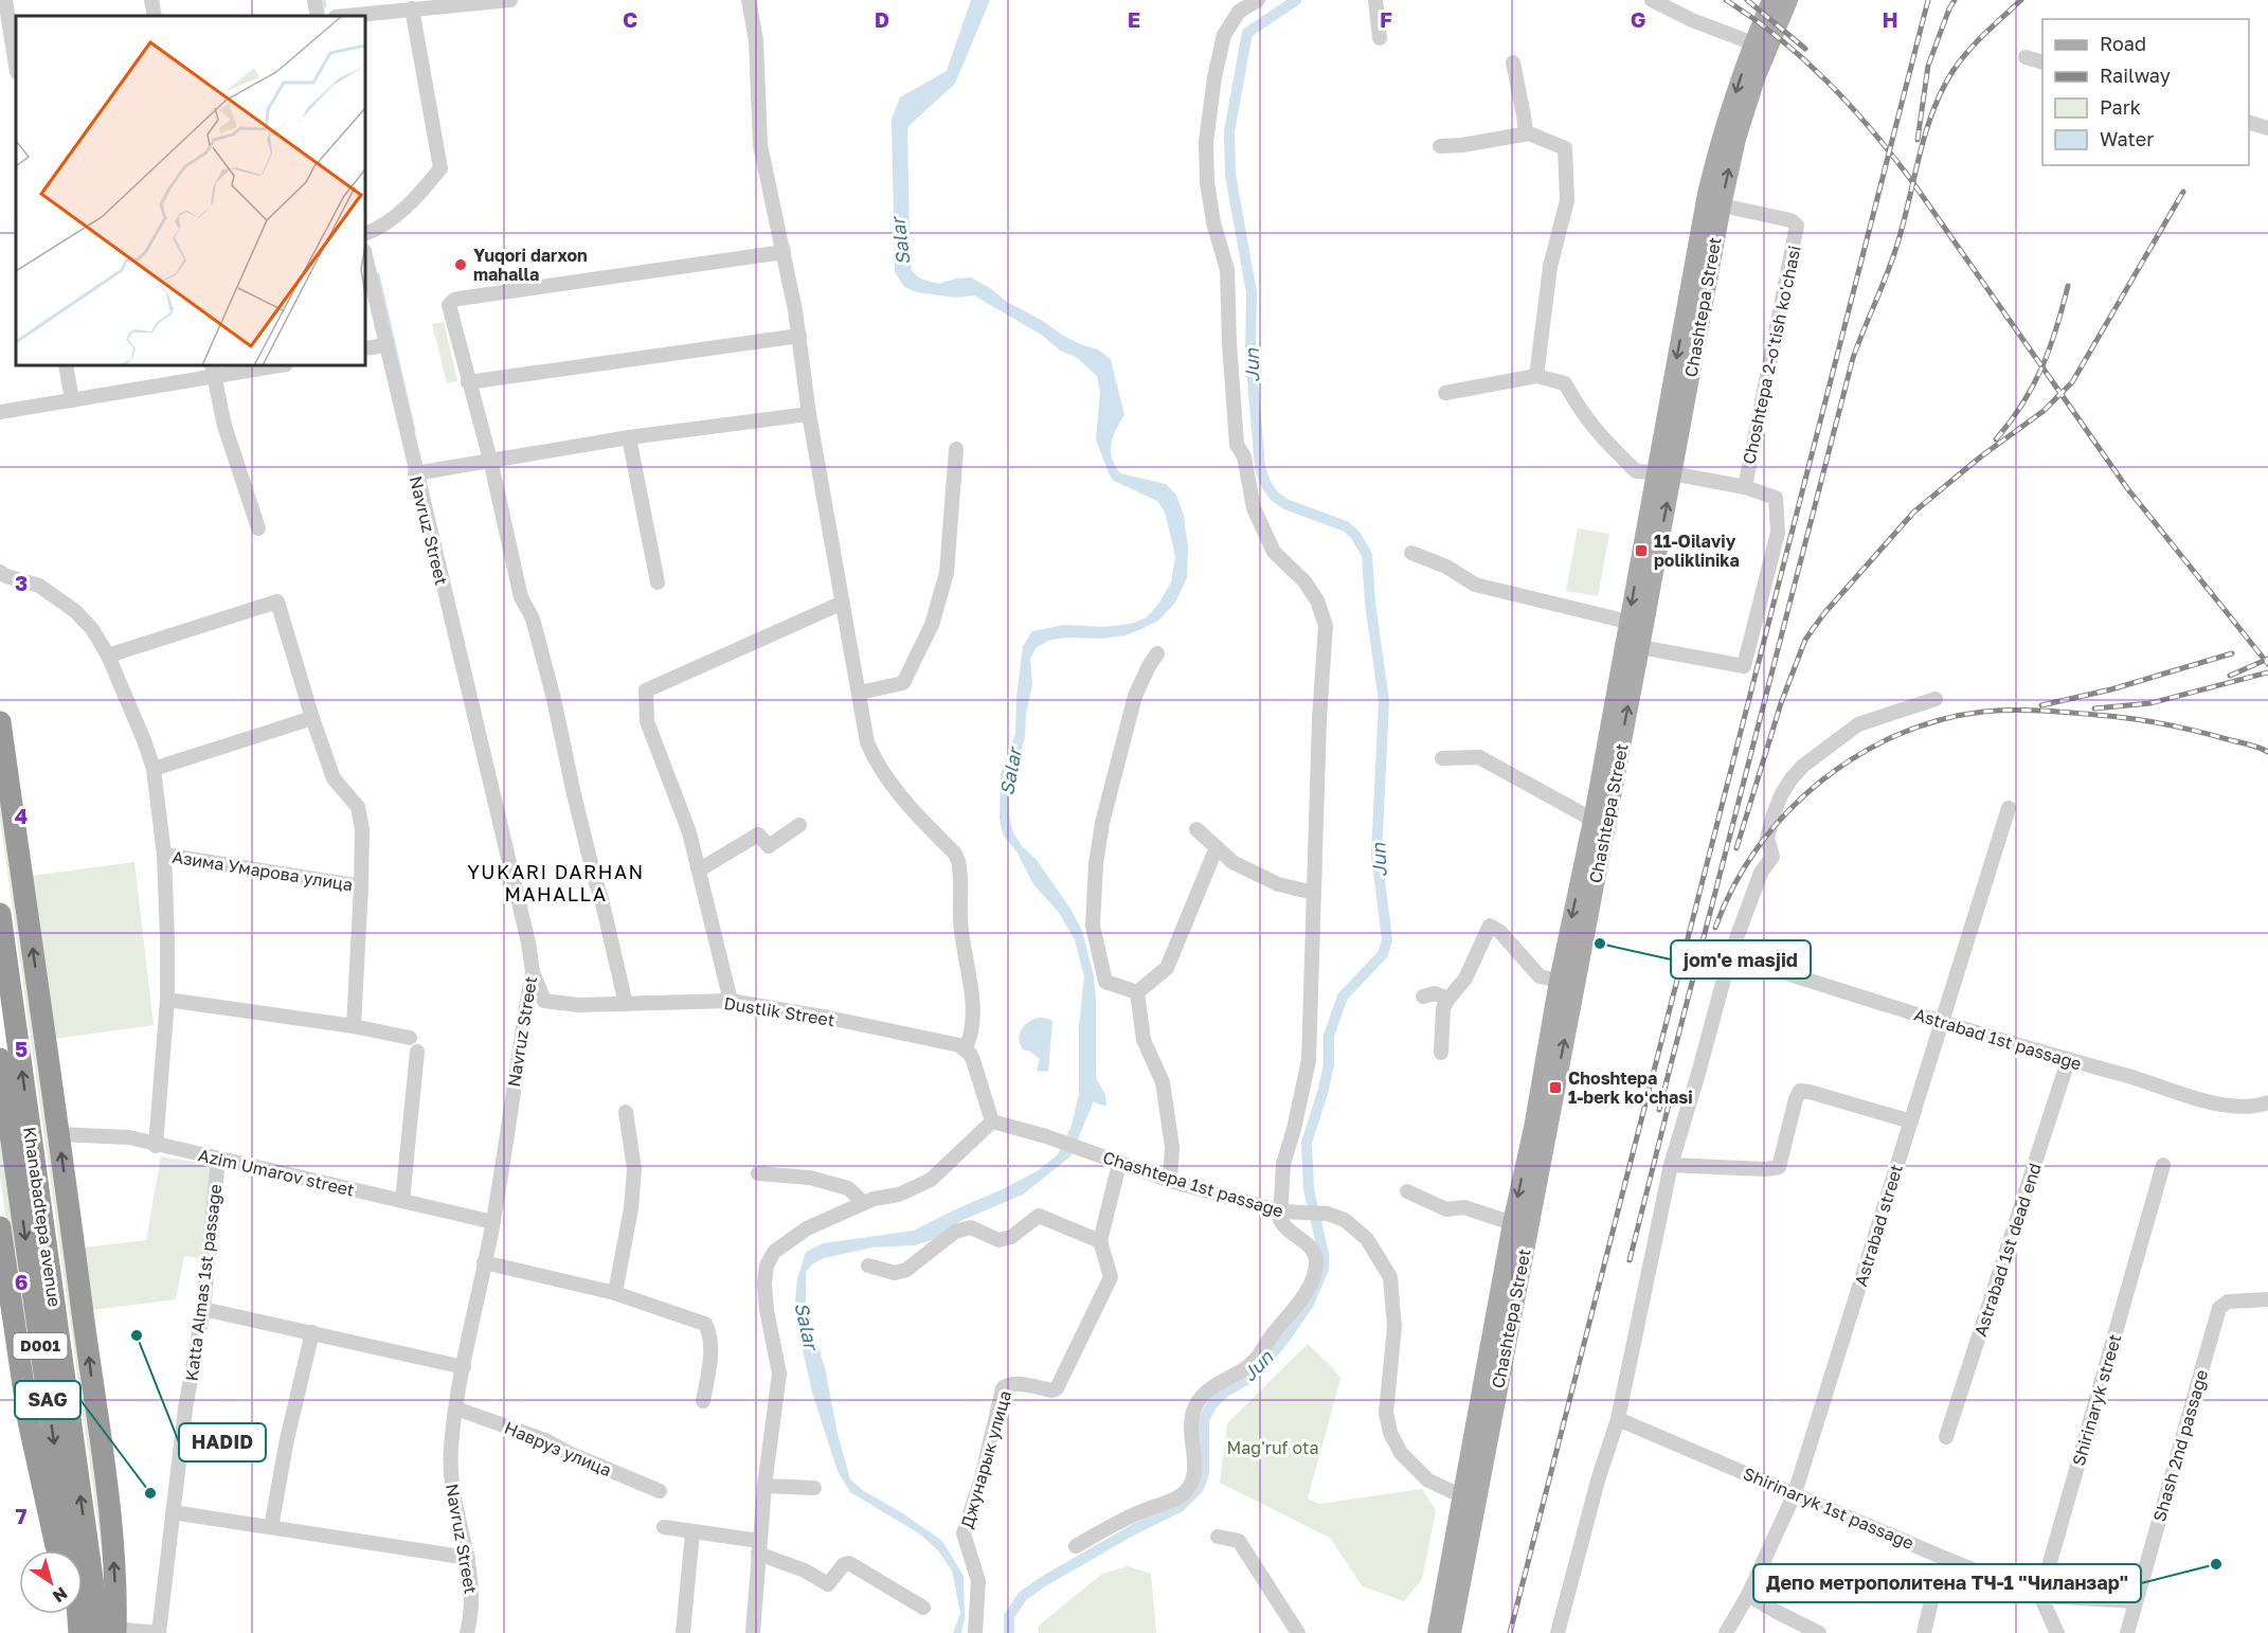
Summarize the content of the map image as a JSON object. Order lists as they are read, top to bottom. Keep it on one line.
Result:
{"streets":{"highway":["Khanabadtepa avenue","D001"],"main road":["Chashtepa Street"],"street":["Choshtepa 2-o'tish ko'chasi","Navruz Street","Азима Умарова улица","Dustlik Street","Astrabad 1st passage","Azim Umarov street","Chashtepa 1st passage","Astrabad street","Astrabad 1st dead end","Katta Almas 1st passage","Shirinaryk street","Shash 2nd passage","Навруз улица","Джунарык улица","Shirinaryk 1st passage"]},"crossings":[["Chashtepa Street","Choshtepa 2-o'tish ko'chasi"],["Chashtepa Street","Chashtepa 1st passage"],["Navruz Street","Dustlik Street"],["Navruz Street","Azim Umarov street"],["Navruz Street","Навруз улица"],["Азима Умарова улица","Azim Umarov street"],["Astrabad 1st passage","Astrabad street"],["Astrabad 1st passage","Astrabad 1st dead end"],["Azim Umarov street","Katta Almas 1st passage"],["Astrabad street","Shirinaryk 1st passage"],["Shirinaryk street","Shirinaryk 1st passage"],["Shash 2nd passage","Shirinaryk 1st passage"]],"districts":["YUKARI DARHAN MAHALLA"],"water":["Salar","Jun"],"parks":["Mag'ruf ota"],"places":{"other":["Yuqori darxon mahalla","jom'e masjid","HADID","SAG","Депо метрополитена ТЧ-1 \"Чиланзар\""],"transit":["11-Oilaviy poliklinika","Choshtepa 1-berk koʻchasi"]},"legend":["Road","Railway","Park","Water"],"north":"bottom right","grid":{"columns":["C","D","E","F","G","H"],"rows":["3","4","5","6","7"]}}
